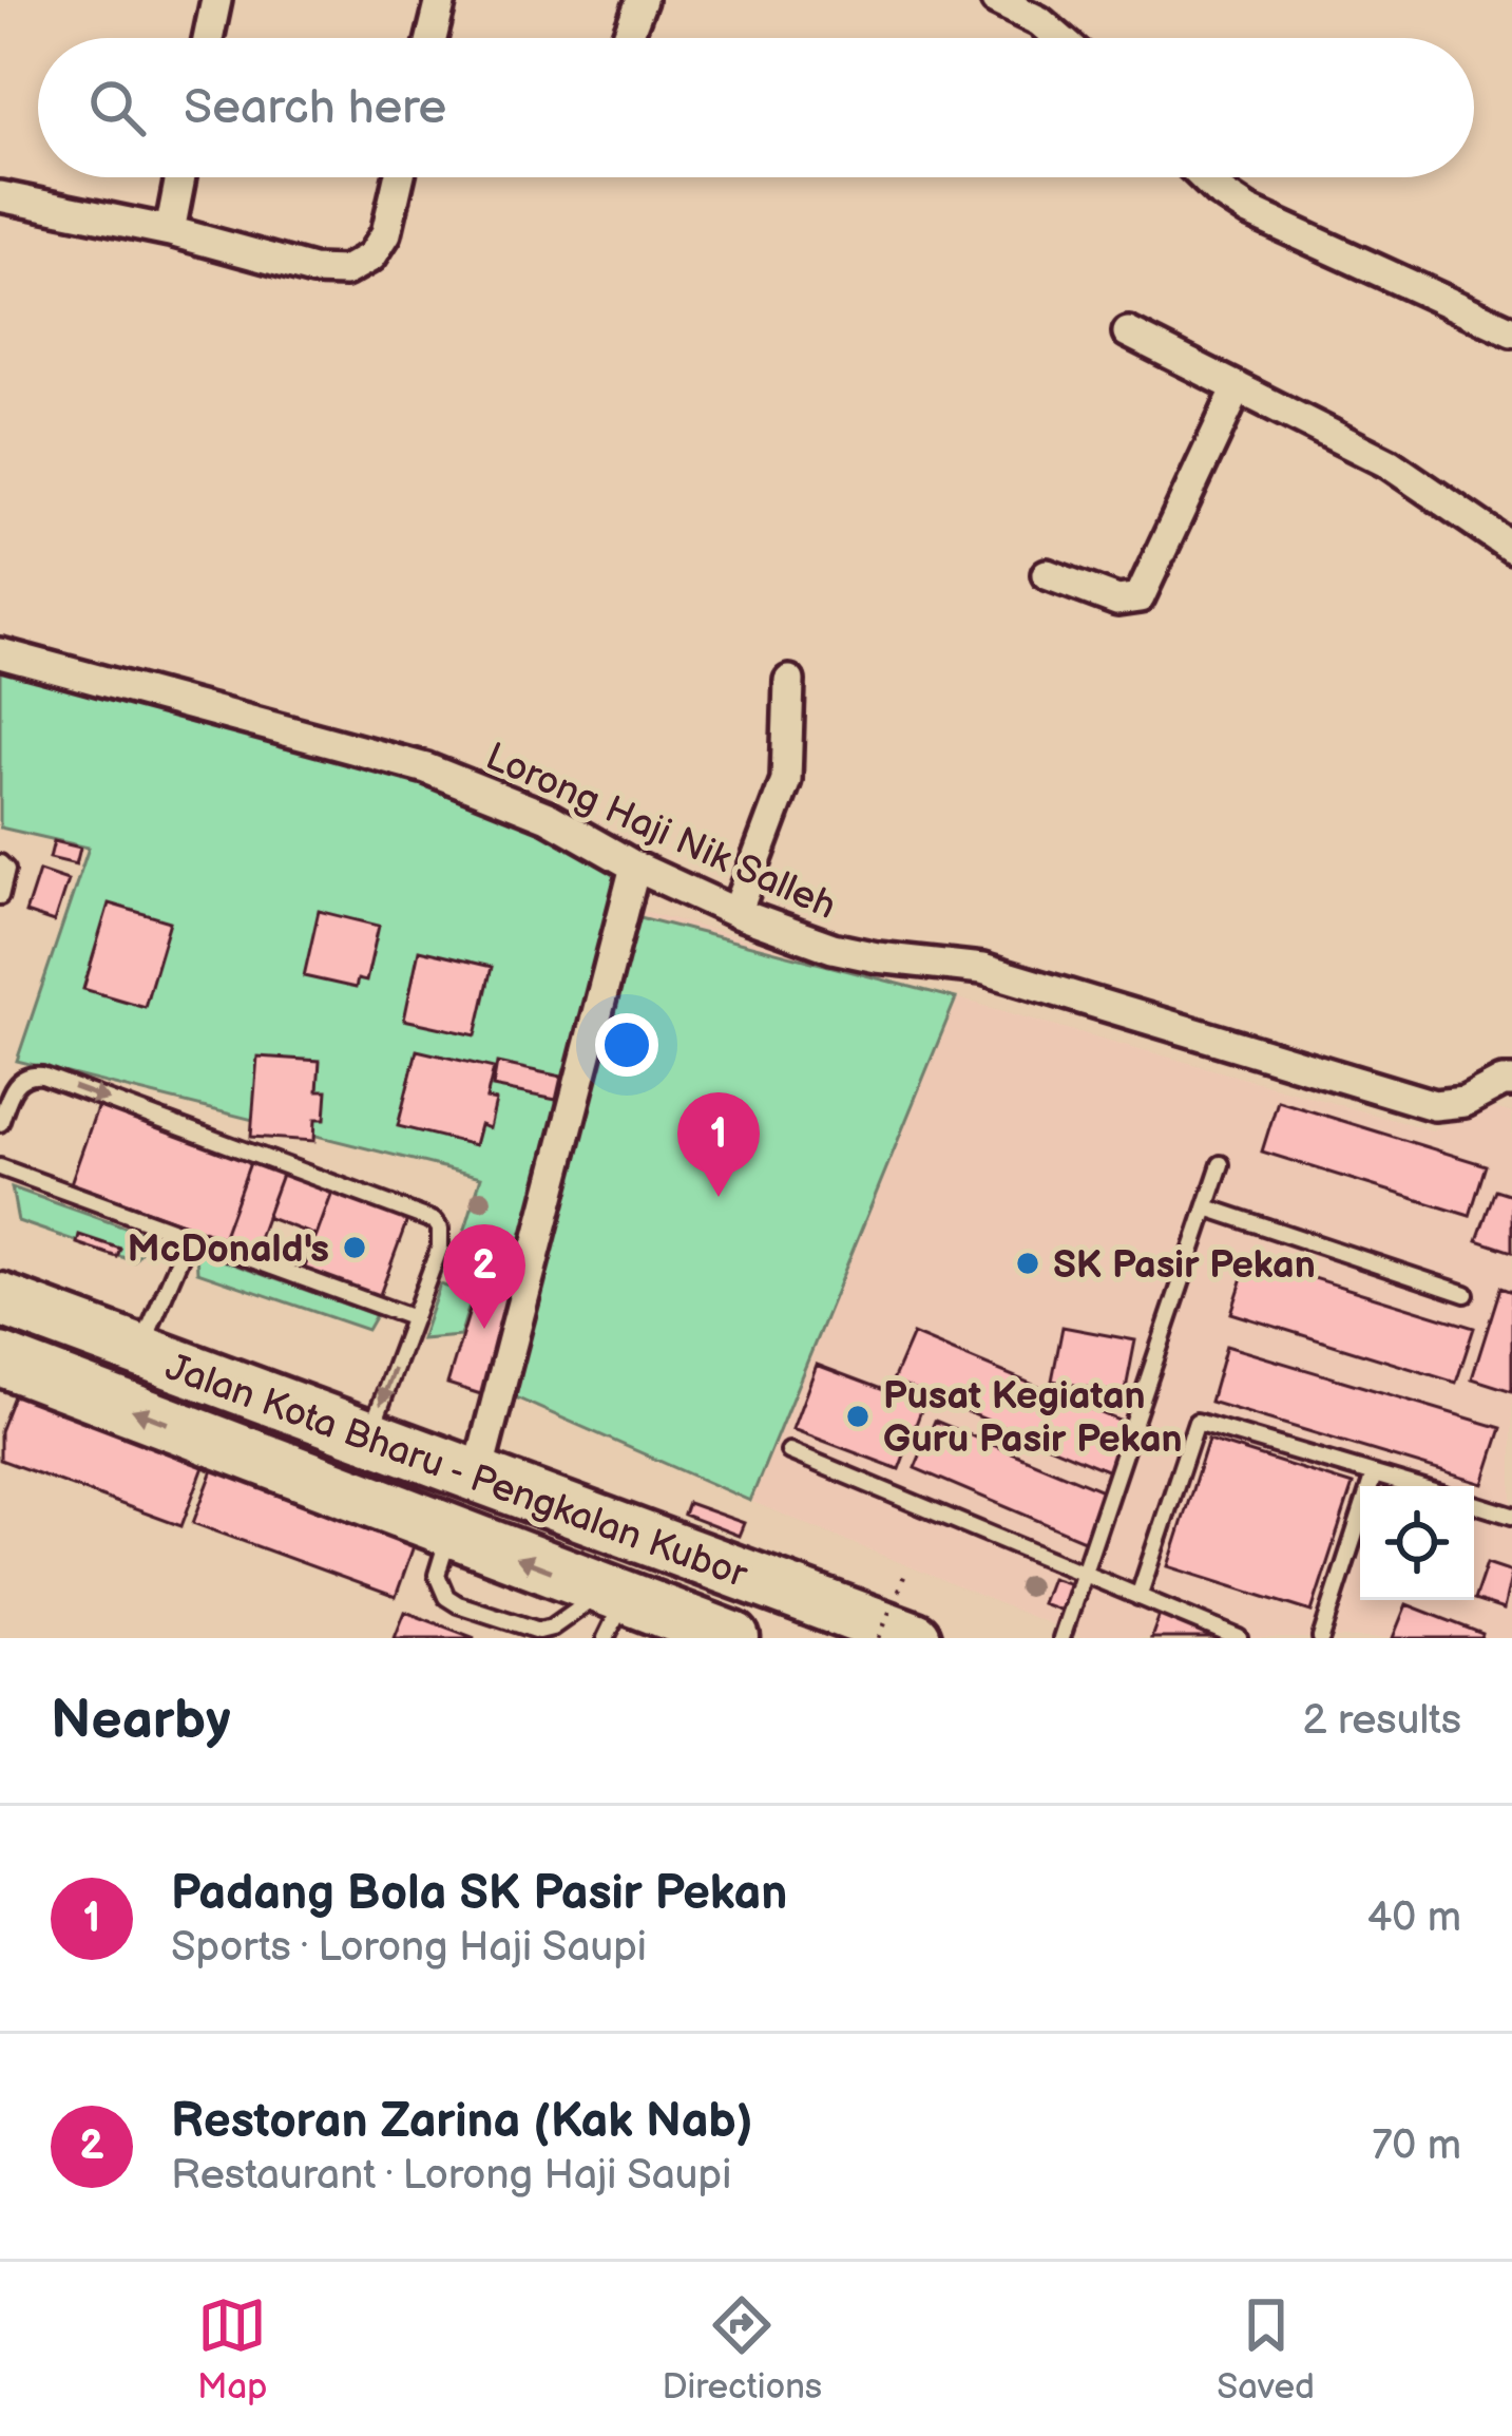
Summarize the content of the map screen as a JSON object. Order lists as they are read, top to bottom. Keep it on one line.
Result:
{"streets":{"highway":["Jalan Kota Bharu - Pengkalan Kubor"],"street":["Lorong Haji Nik Salleh"]},"places":["McDonald's","SK Pasir Pekan","Pusat Kegiatan Guru Pasir Pekan"],"page":{"search":"Search here","pins":["1","2"],"heading":["Nearby","2 results"],"list":[{"mark":"1","name":"Padang Bola SK Pasir Pekan","note":"Sports · Lorong Haji Saupi","value":"40 m"},{"mark":"2","name":"Restoran Zarina (Kak Nab)","note":"Restaurant · Lorong Haji Saupi","value":"70 m"}],"nav":["Map","Directions","Saved"]}}
